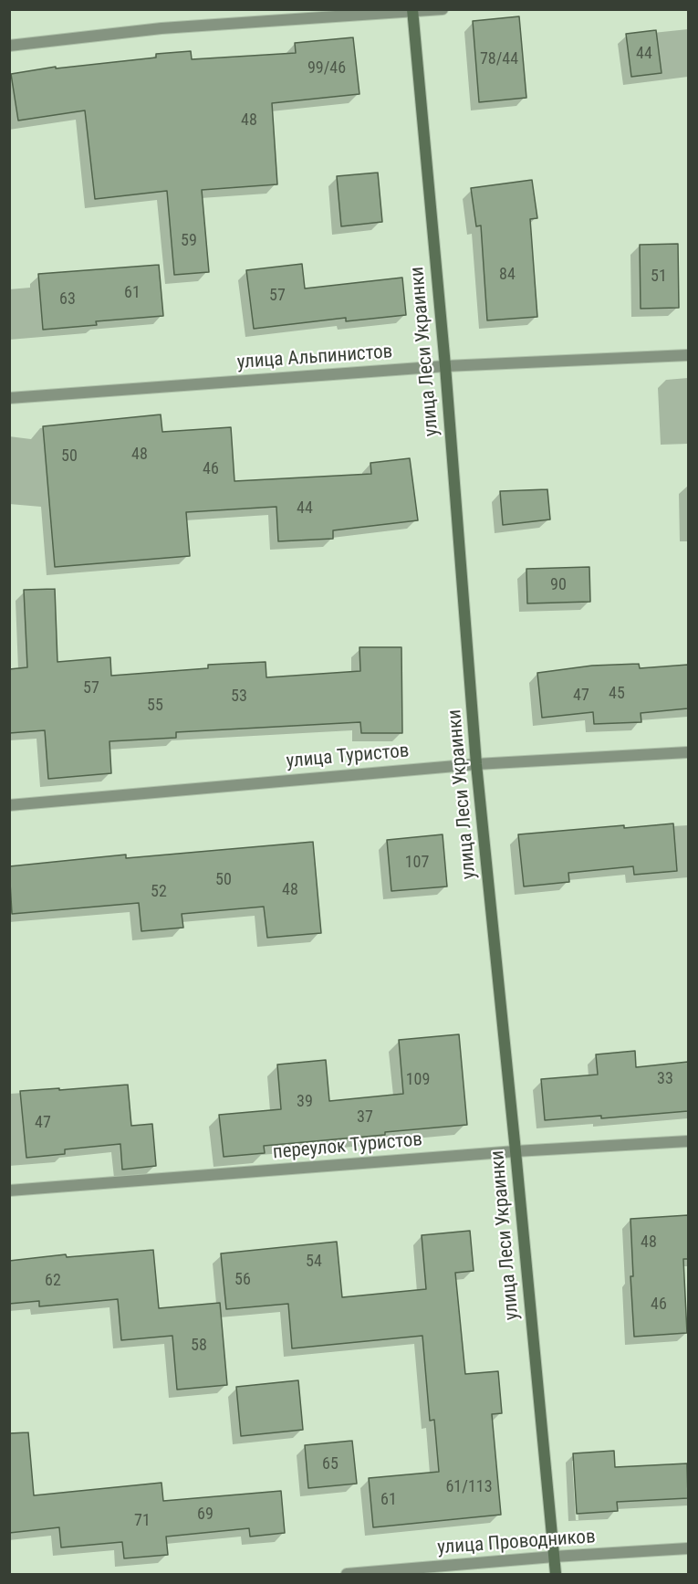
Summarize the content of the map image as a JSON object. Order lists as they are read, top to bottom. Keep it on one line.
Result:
{"streets":{"main road":["улица Леси Украинки"],"street":["улица Альпинистов","улица Туристов","переулок Туристов","улица Проводников"]},"crossings":[["улица Леси Украинки","улица Альпинистов"],["улица Леси Украинки","улица Туристов"],["улица Леси Украинки","переулок Туристов"],["улица Леси Украинки","улица Проводников"]],"house_numbers":["44","78/44","99/46","48","59","84","51","61","57","63","48","50","46","44","90","57","45","47","53","55","107","50","48","52","33","109","39","37","47","48","54","56","62","46","58","65","61/113","61","69","71"]}
